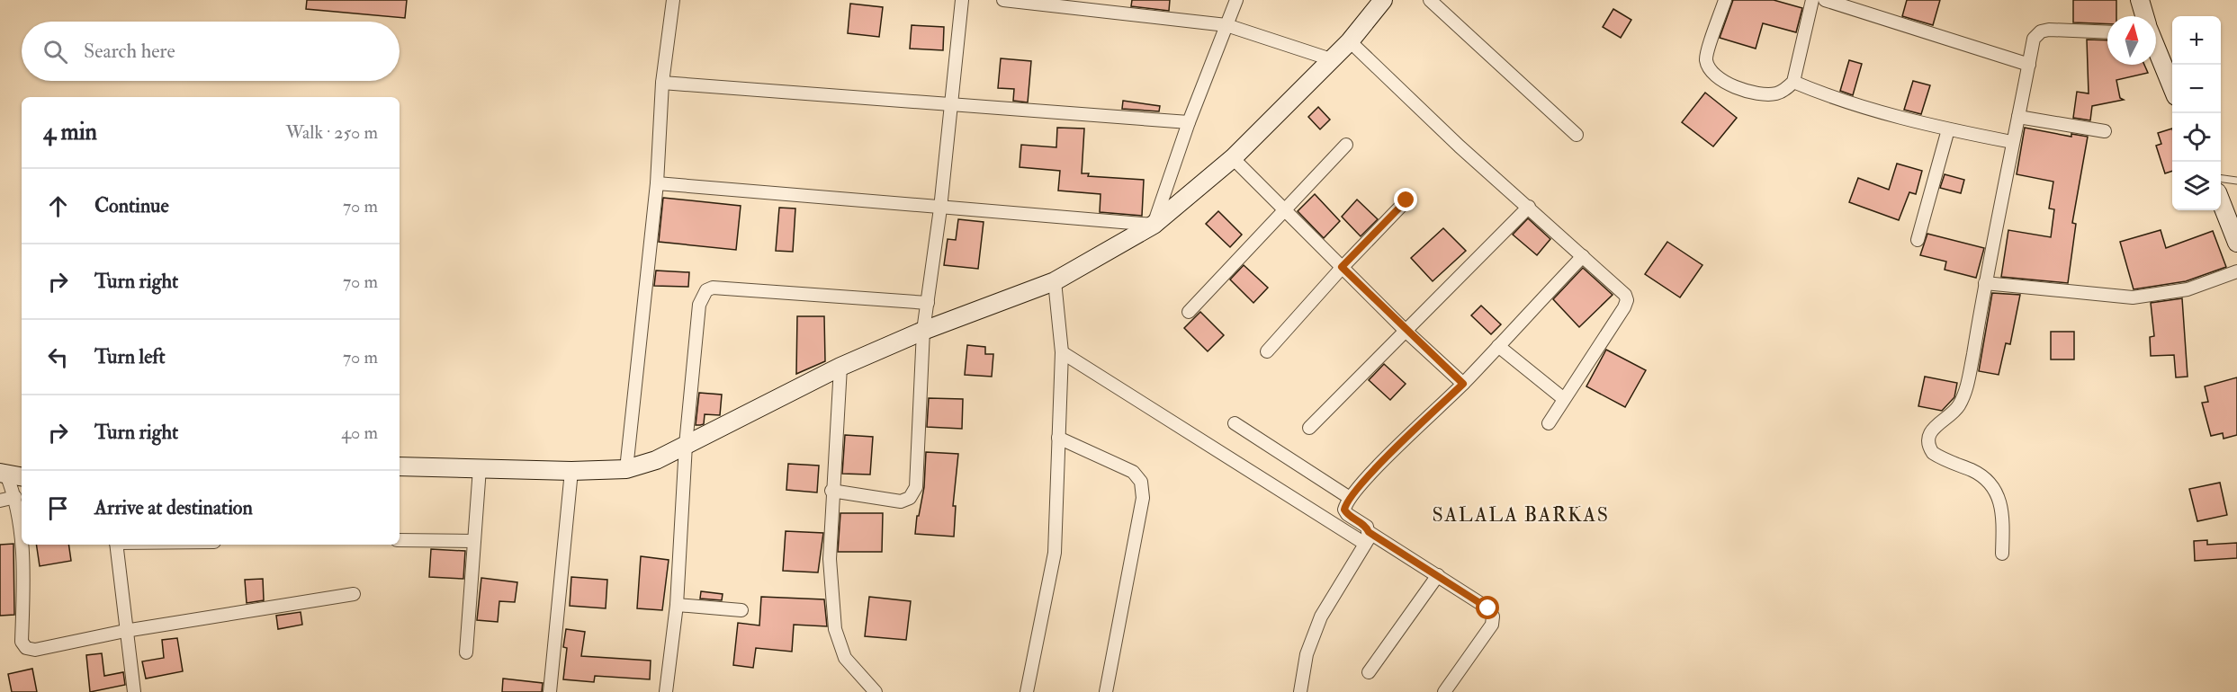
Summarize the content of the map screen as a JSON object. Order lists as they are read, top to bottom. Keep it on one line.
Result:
{"districts":["SALALA BARKAS"],"north":"top","page":{"map_buttons":["+","−"],"search":"Search here","heading":["4 min","Walk · 250 m"],"list":[["Continue","70 m"],["Turn right","70 m"],["Turn left","70 m"],["Turn right","40 m"],"Arrive at destination"]}}
